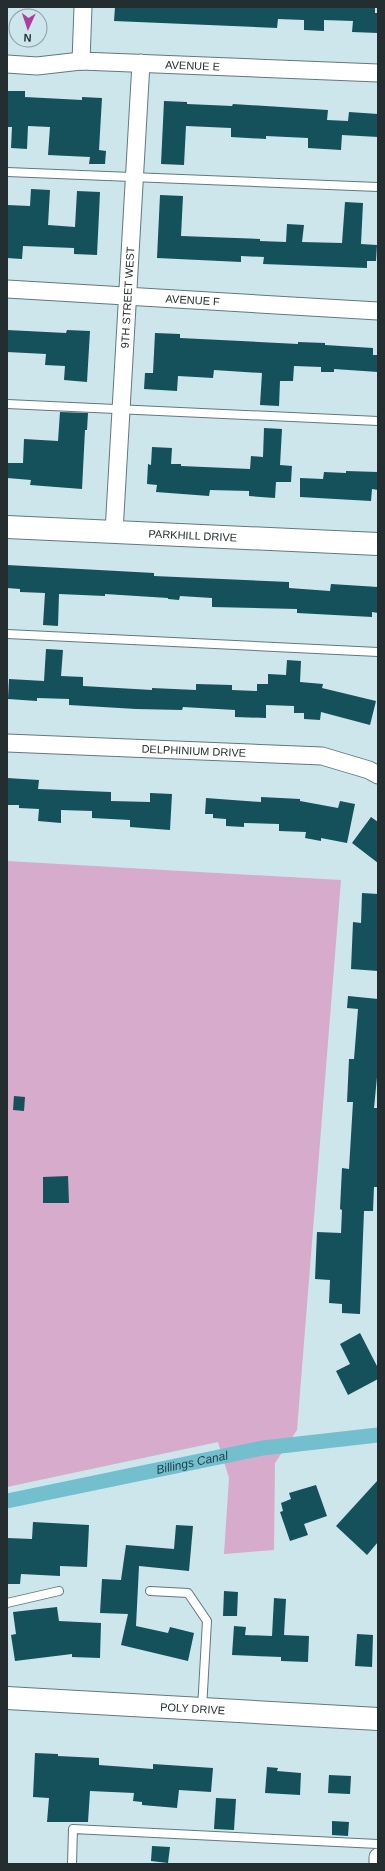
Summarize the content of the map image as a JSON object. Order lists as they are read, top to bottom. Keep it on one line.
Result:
{"streets":{"street":["AVENUE E","9TH STREET WEST","AVENUE F","PARKHILL DRIVE","DELPHINIUM DRIVE","POLY DRIVE"]},"crossings":[["AVENUE E","9TH STREET WEST"],["9TH STREET WEST","AVENUE F"],["9TH STREET WEST","PARKHILL DRIVE"]],"water":["Billings Canal"],"north":"bottom"}
